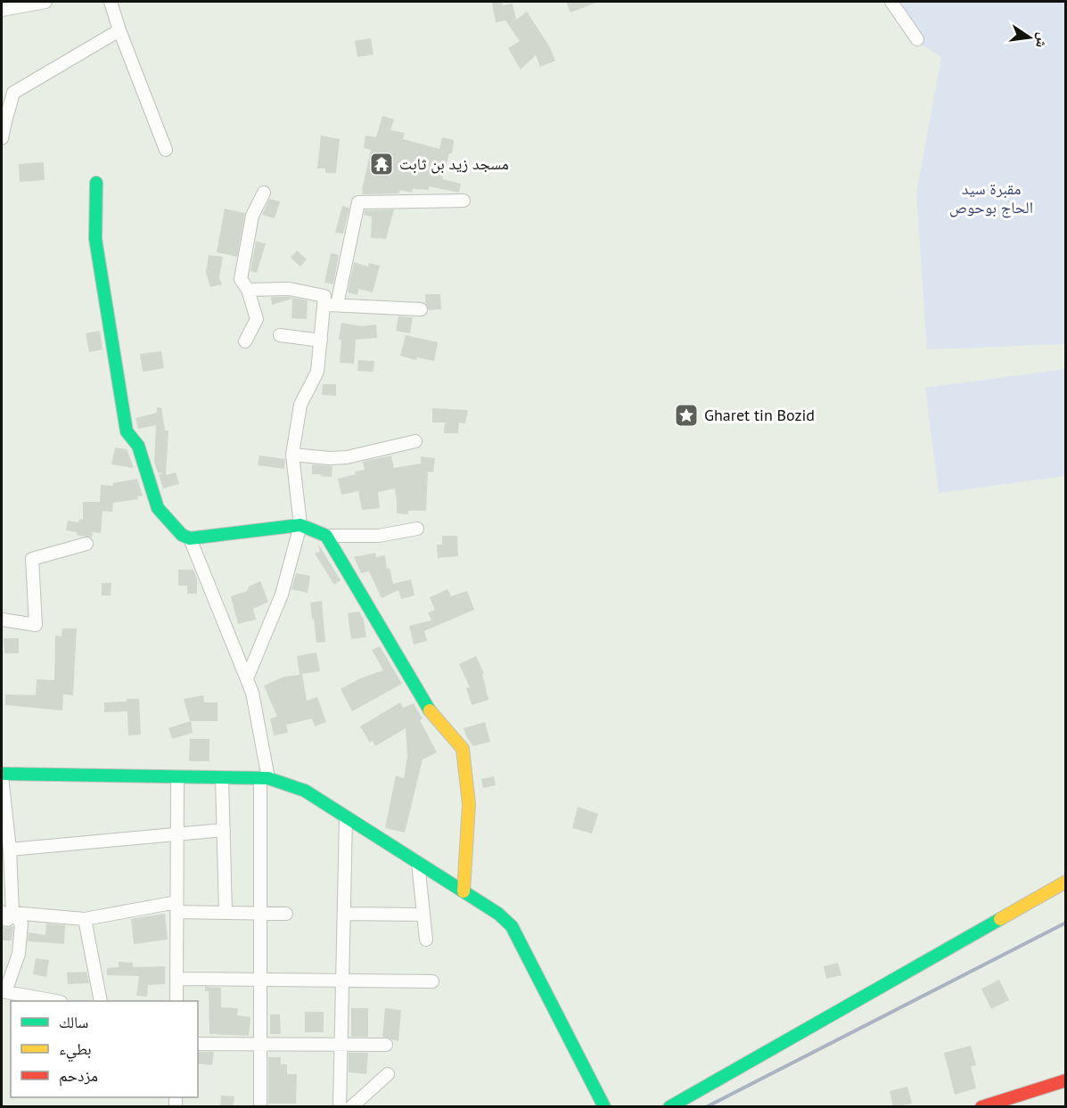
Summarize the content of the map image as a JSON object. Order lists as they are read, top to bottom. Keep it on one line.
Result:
{"parks":["مقبرة سيد الحاج بوحوص"],"places":{"temple":["مسجد زيد بن ثابت"],"place":["Gharet tin Bozid"]},"legend":["سالك","بطيء","مزدحم"],"north":"right"}
